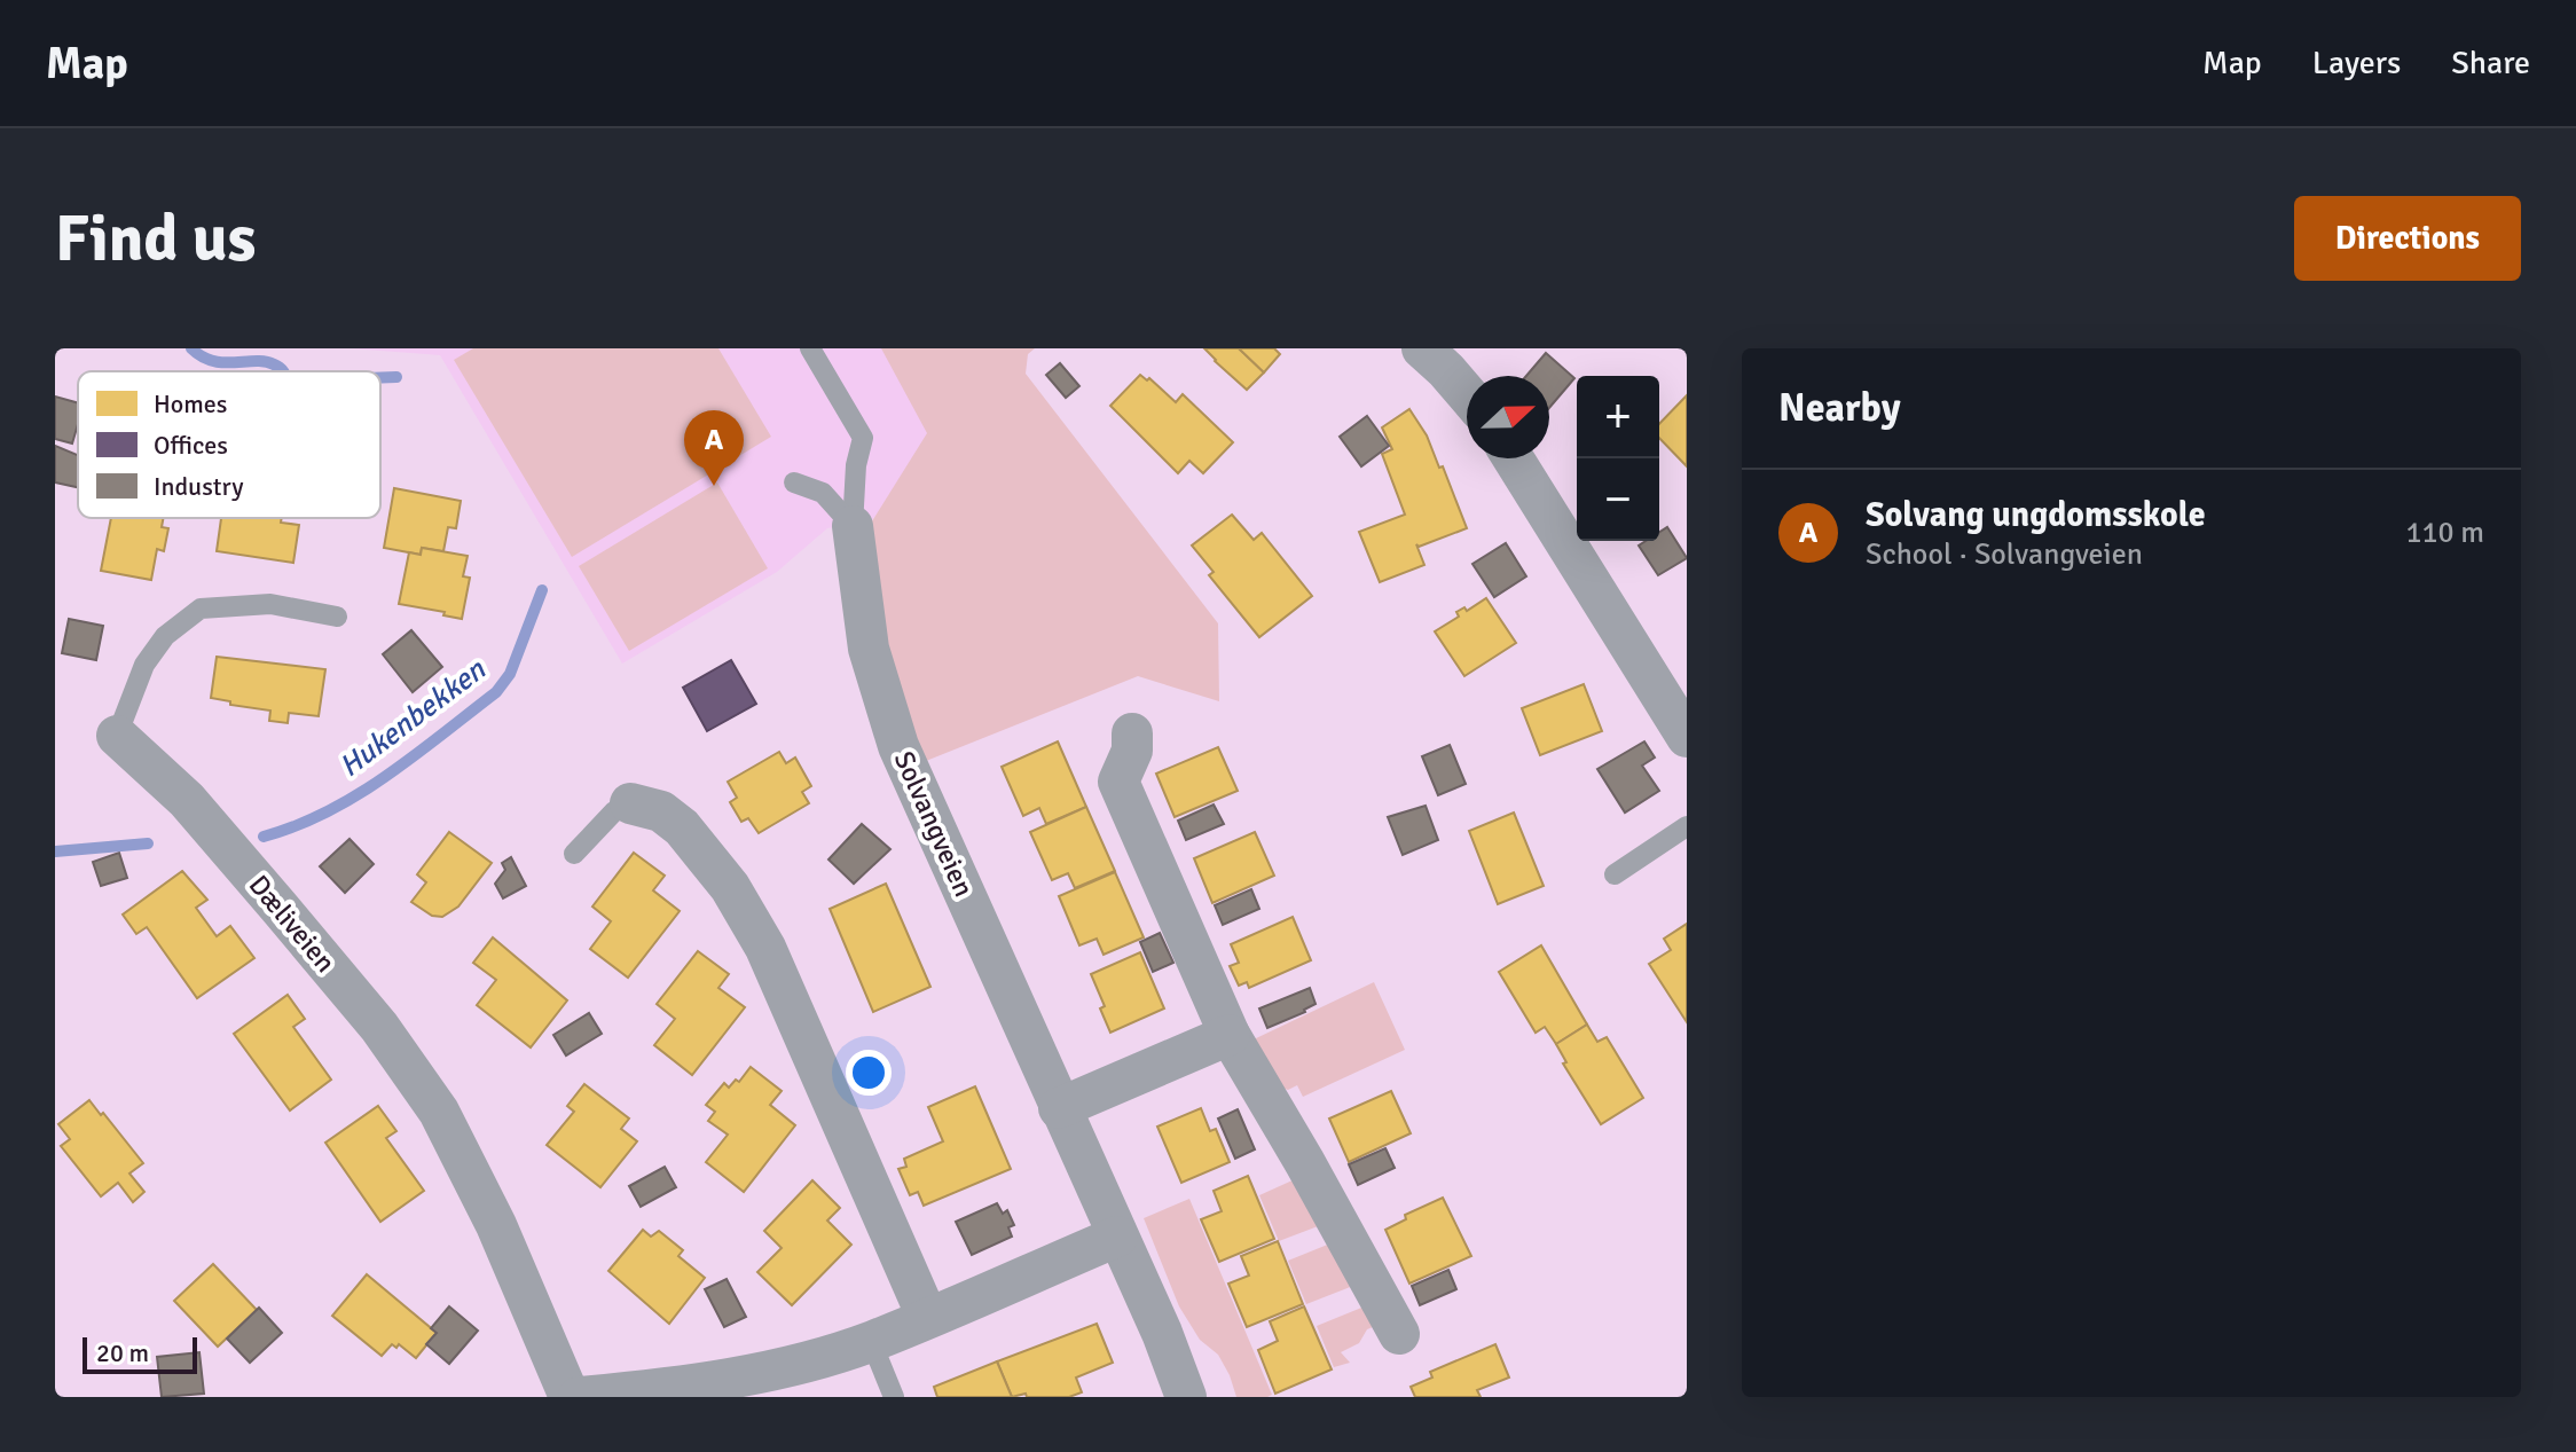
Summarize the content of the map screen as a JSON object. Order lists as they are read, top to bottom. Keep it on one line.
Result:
{"streets":{"street":["Solvangveien","Dæliveien"]},"water":["Hukenbekken"],"legend":["Homes","Offices","Industry"],"scale_bar":"20 m","north":"right","page":{"header":"Map","nav":["Map","Layers","Share"],"buttons":"Directions","title":"Find us","heading":"Nearby","map_buttons":["+","−"],"pins":"A","list":[{"mark":"A","name":"Solvang ungdomsskole","note":"School · Solvangveien","value":"110 m"}],"scale":"20 m"}}
